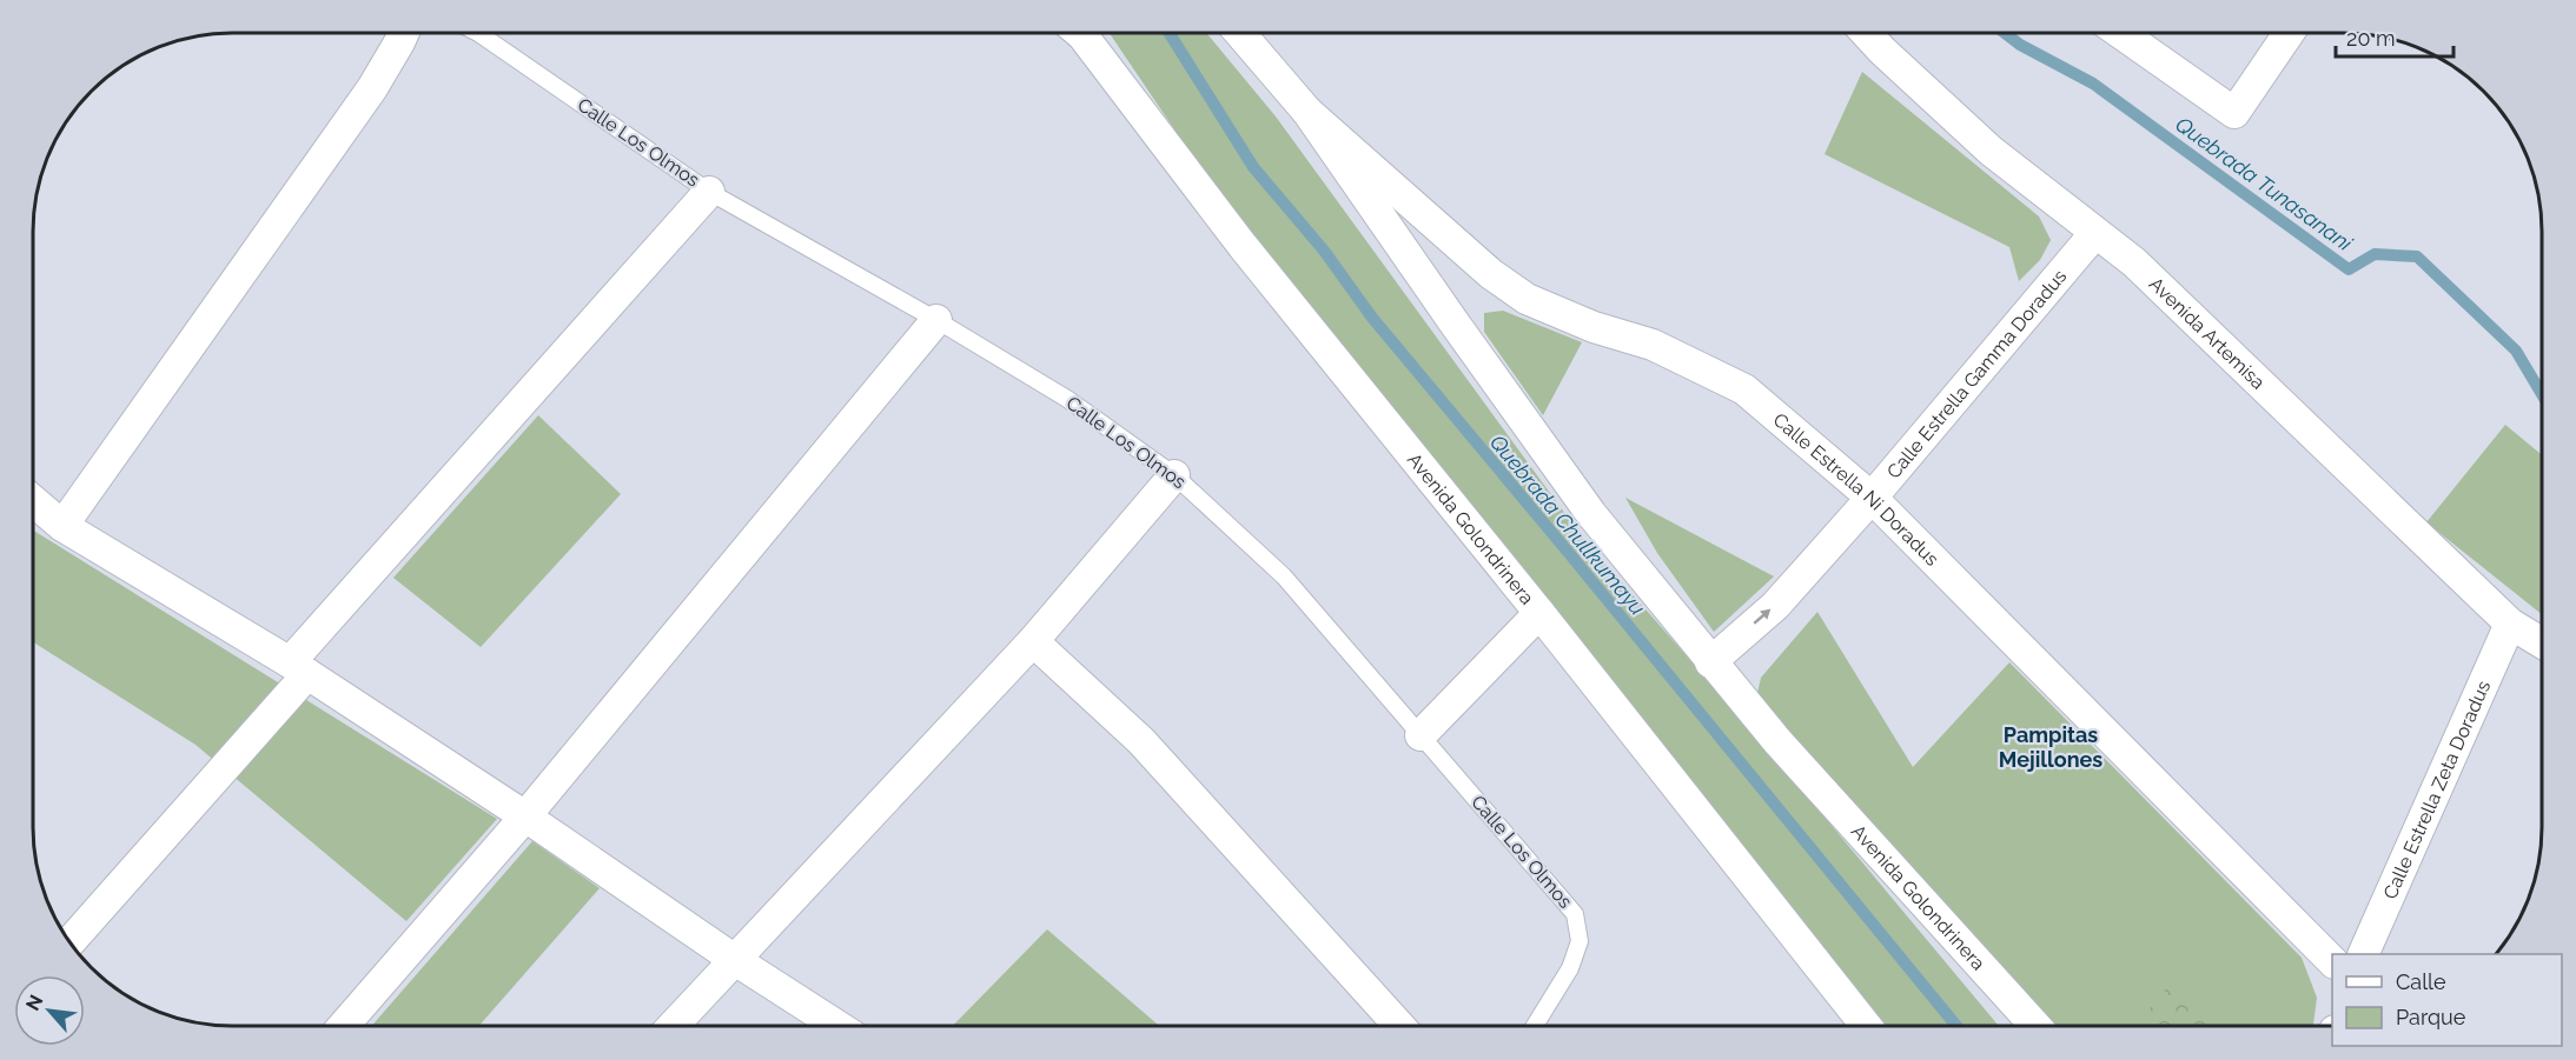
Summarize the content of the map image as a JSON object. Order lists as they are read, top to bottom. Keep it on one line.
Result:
{"streets":{"street":["Avenida Artemisa","Calle Estrella Gamma Doradus","Calle Estrella Ni Doradus","Avenida Golondrinera","Calle Estrella Zeta Doradus"],"lane":["Calle Los Olmos"]},"crossings":[["Avenida Artemisa","Calle Estrella Gamma Doradus"],["Avenida Artemisa","Calle Estrella Zeta Doradus"],["Calle Estrella Gamma Doradus","Calle Estrella Ni Doradus"],["Calle Estrella Gamma Doradus","Avenida Golondrinera"],["Calle Estrella Ni Doradus","Avenida Golondrinera"]],"one_way":["Calle Estrella Gamma Doradus"],"districts":["Pampitas Mejillones"],"water":["Quebrada Tunasanani","Quebrada Chullkumayu"],"legend":["Calle","Parque"],"scale_bar":"20 m","north":"top left"}
